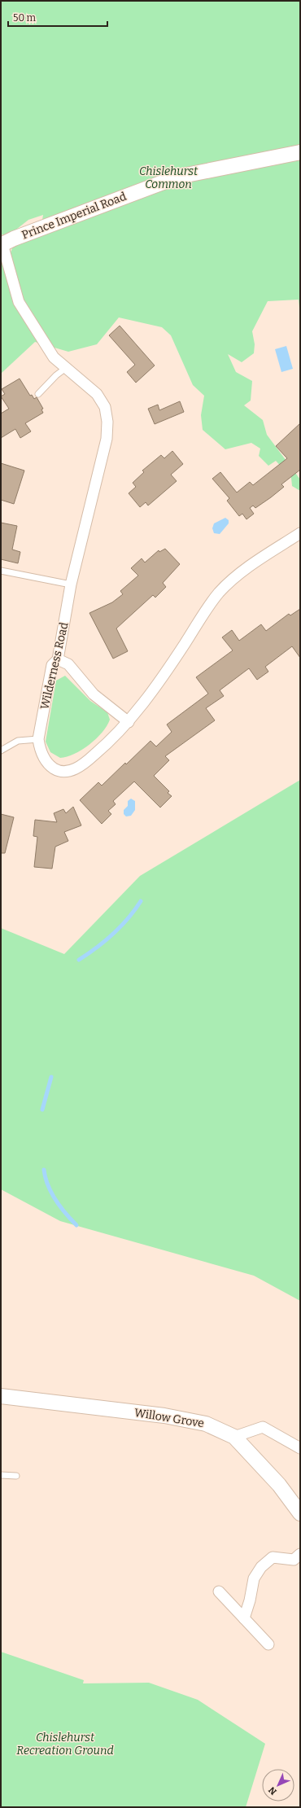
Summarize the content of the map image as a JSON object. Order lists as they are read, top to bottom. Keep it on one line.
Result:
{"streets":{"street":["Prince Imperial Road","Wilderness Road","Willow Grove"]},"crossings":[["Prince Imperial Road","Wilderness Road"]],"parks":["Chislehurst Common","Chislehurst Recreation Ground"],"scale_bar":"50 m","north":"bottom left"}
